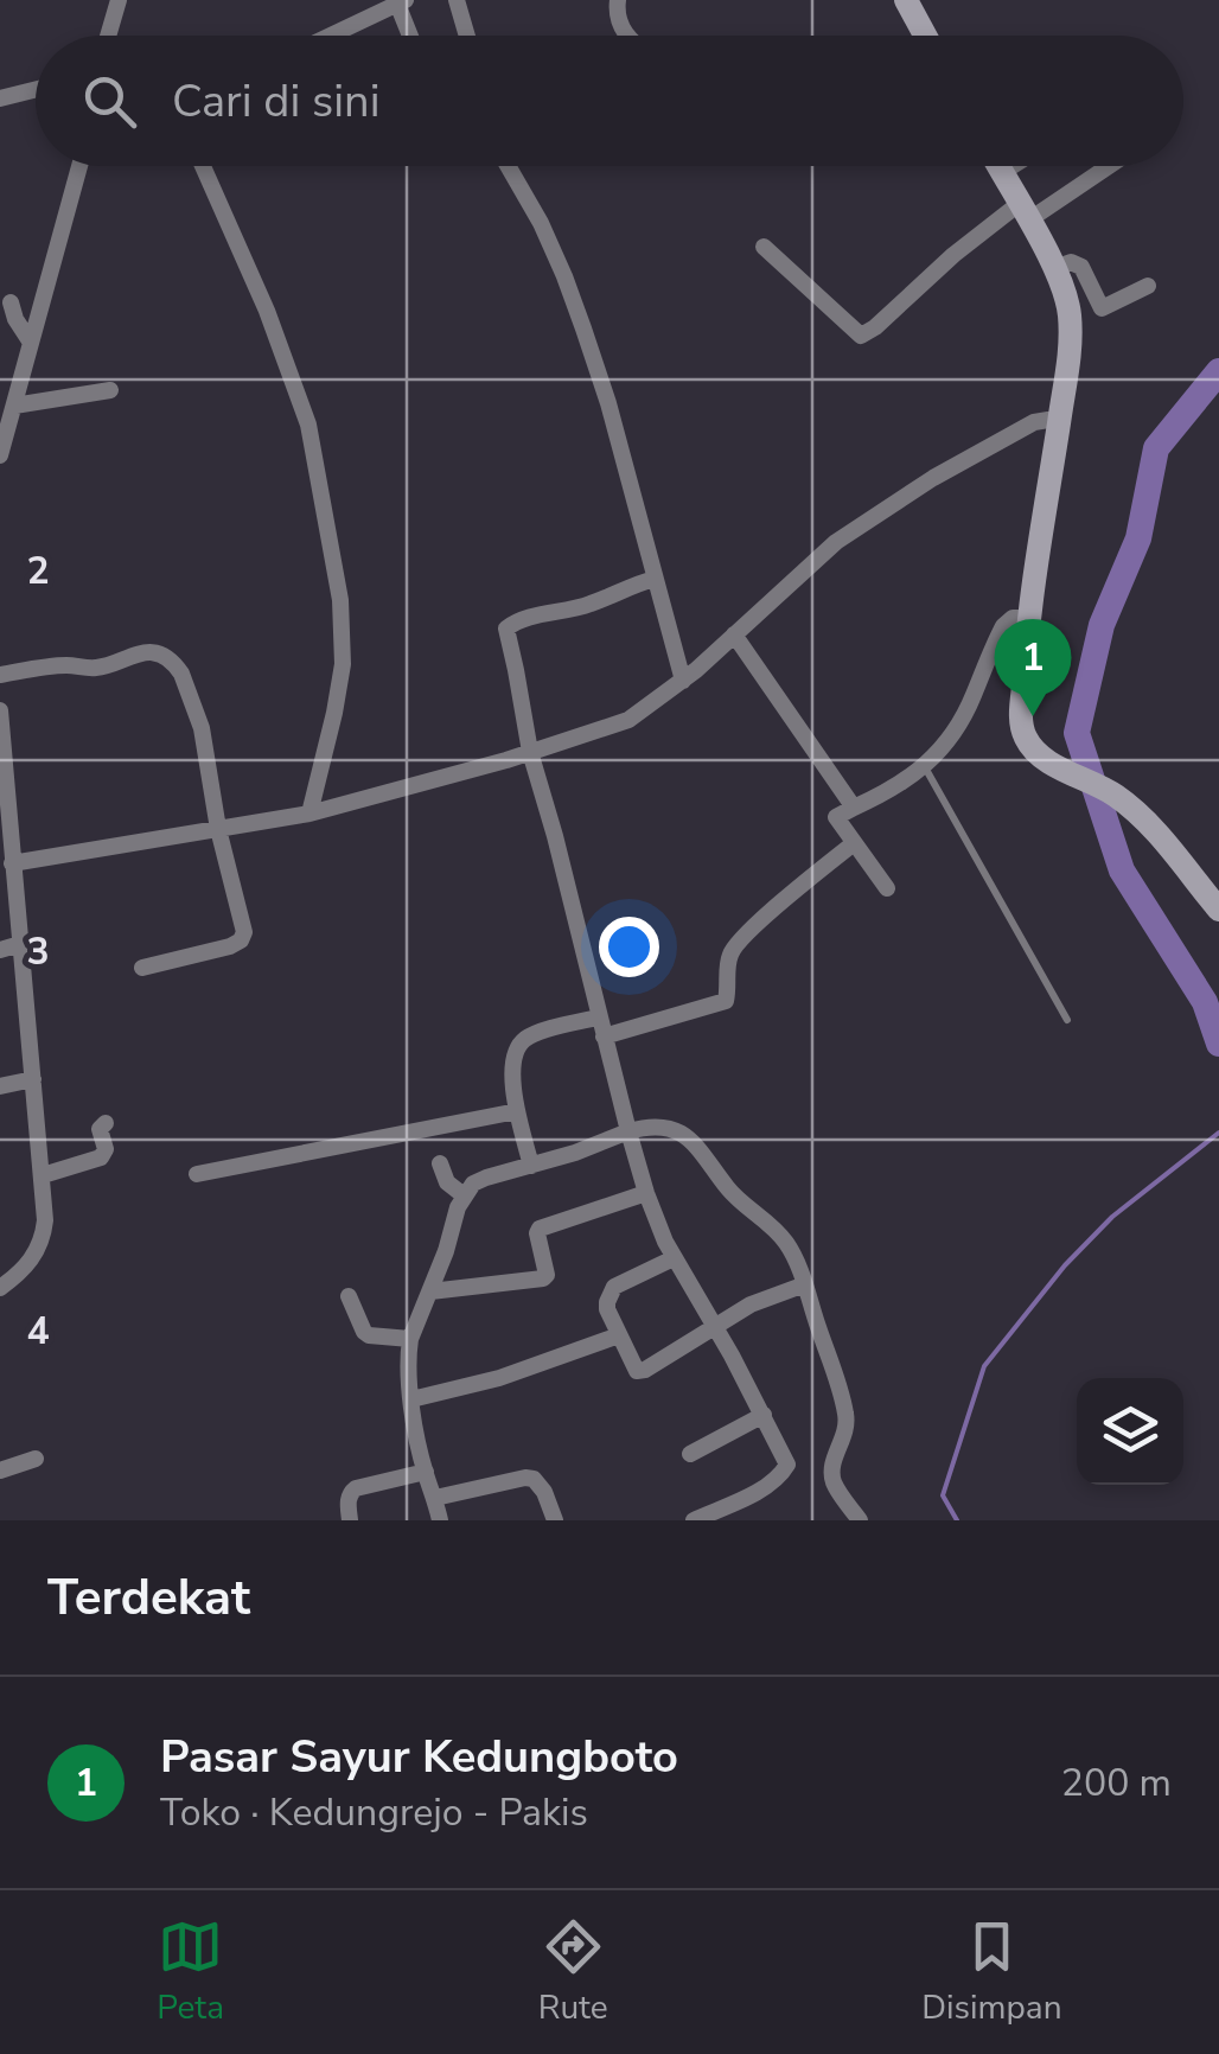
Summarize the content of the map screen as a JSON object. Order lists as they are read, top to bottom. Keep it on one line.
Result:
{"page":{"search":"Cari di sini","pins":"1","heading":"Terdekat","list":[{"mark":"1","name":"Pasar Sayur Kedungboto","note":"Toko · Kedungrejo - Pakis","value":"200 m"}],"nav":["Peta","Rute","Disimpan"]},"grid":{"rows":["2","3","4"]}}
